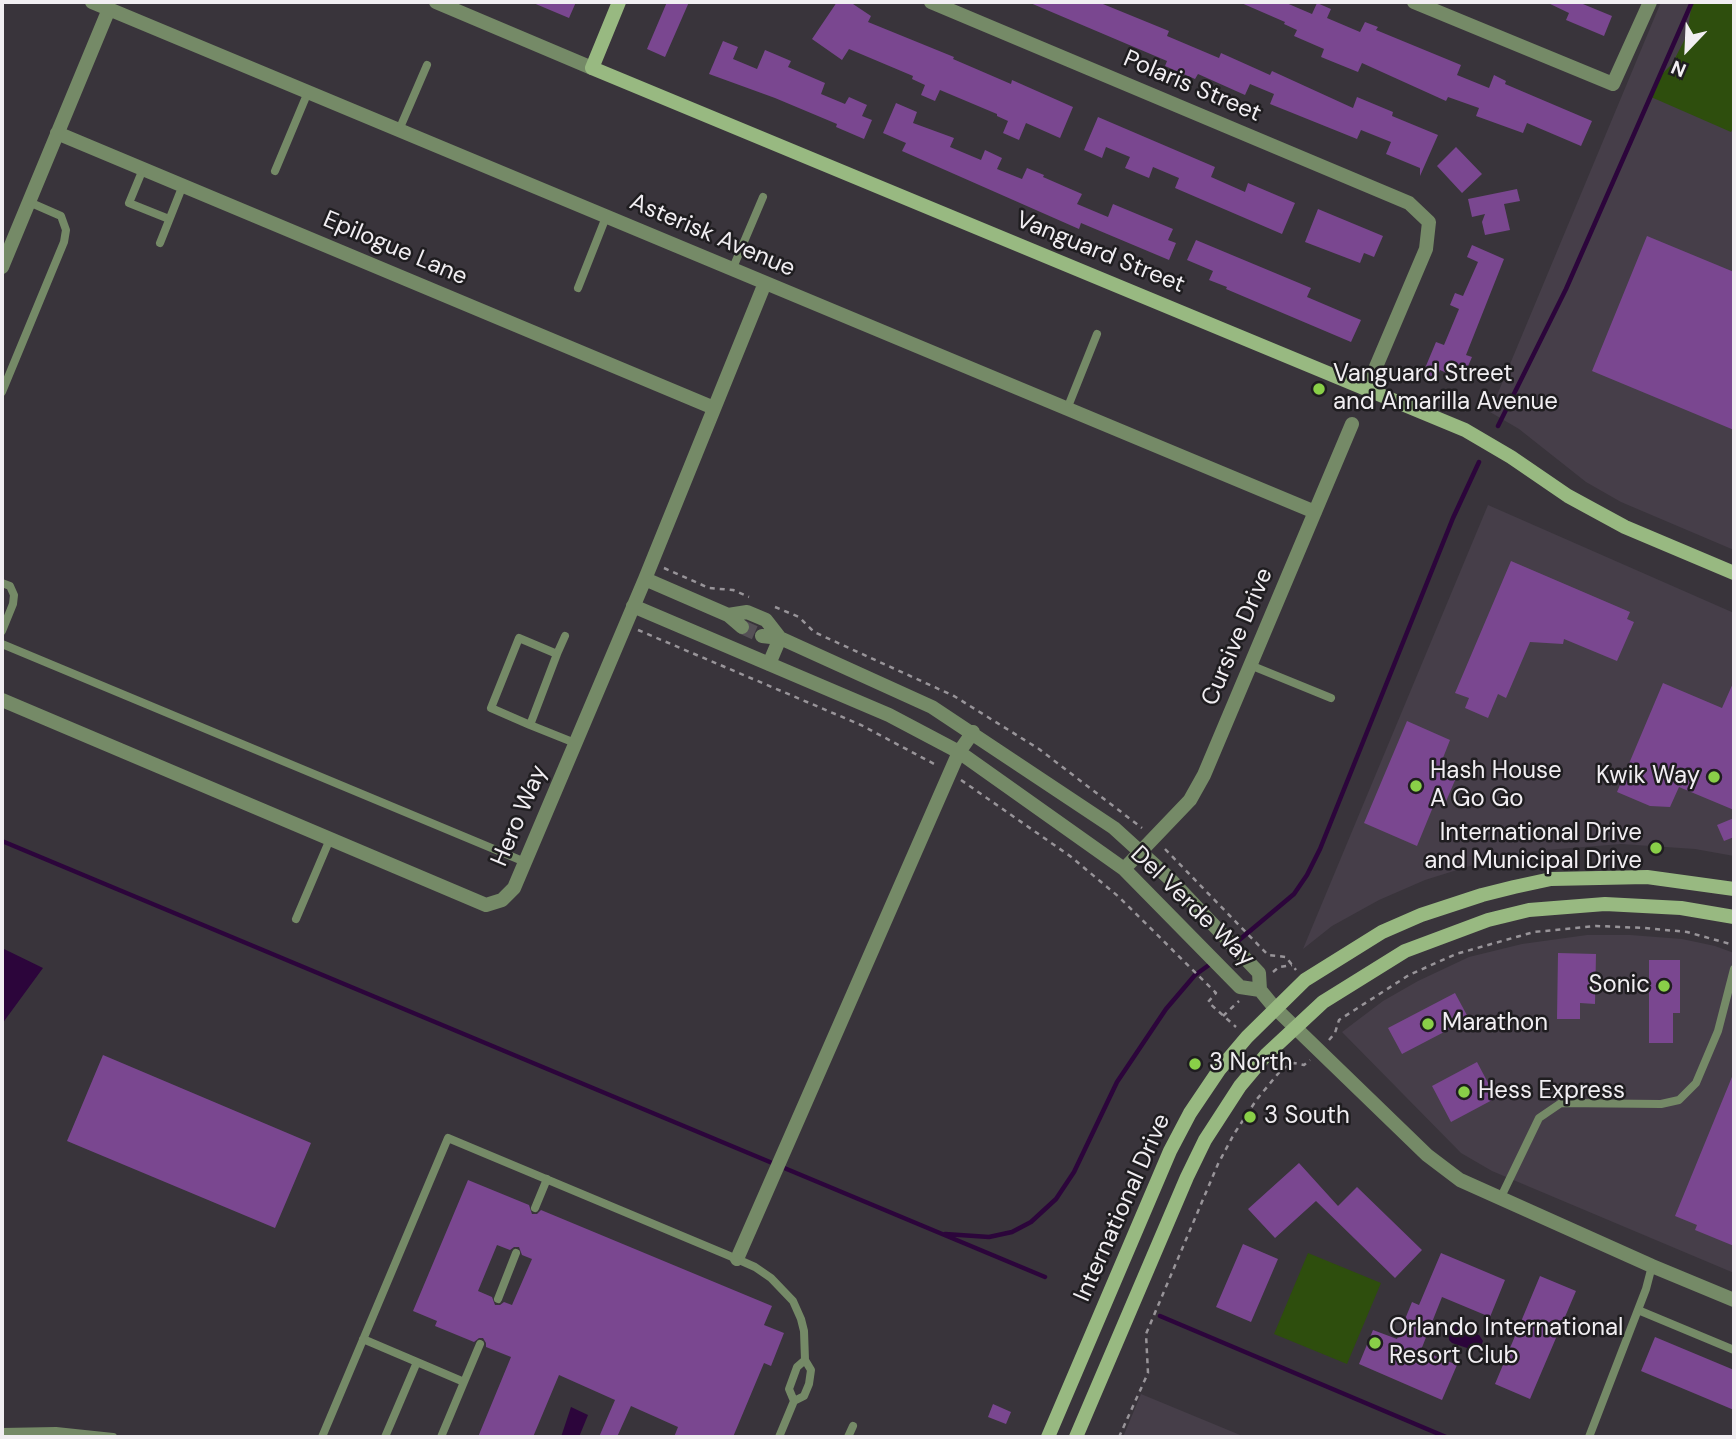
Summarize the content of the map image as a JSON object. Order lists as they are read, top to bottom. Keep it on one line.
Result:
{"streets":{"street":["Polaris Street","Asterisk Avenue","Epilogue Lane","Vanguard Street","Cursive Drive","Hero Way","Del Verde Way","International Drive"]},"crossings":[["Polaris Street","Vanguard Street"],["Asterisk Avenue","Cursive Drive"],["Asterisk Avenue","Hero Way"],["Epilogue Lane","Hero Way"],["Cursive Drive","Del Verde Way"],["Hero Way","Del Verde Way"]],"places":["Vanguard Street and Amarilla Avenue","Kwik Way","Hash House A Go Go","International Drive and Municipal Drive","Sonic","Marathon","3 North","Hess Express","3 South","Orlando International Resort Club"],"north":"bottom left"}
